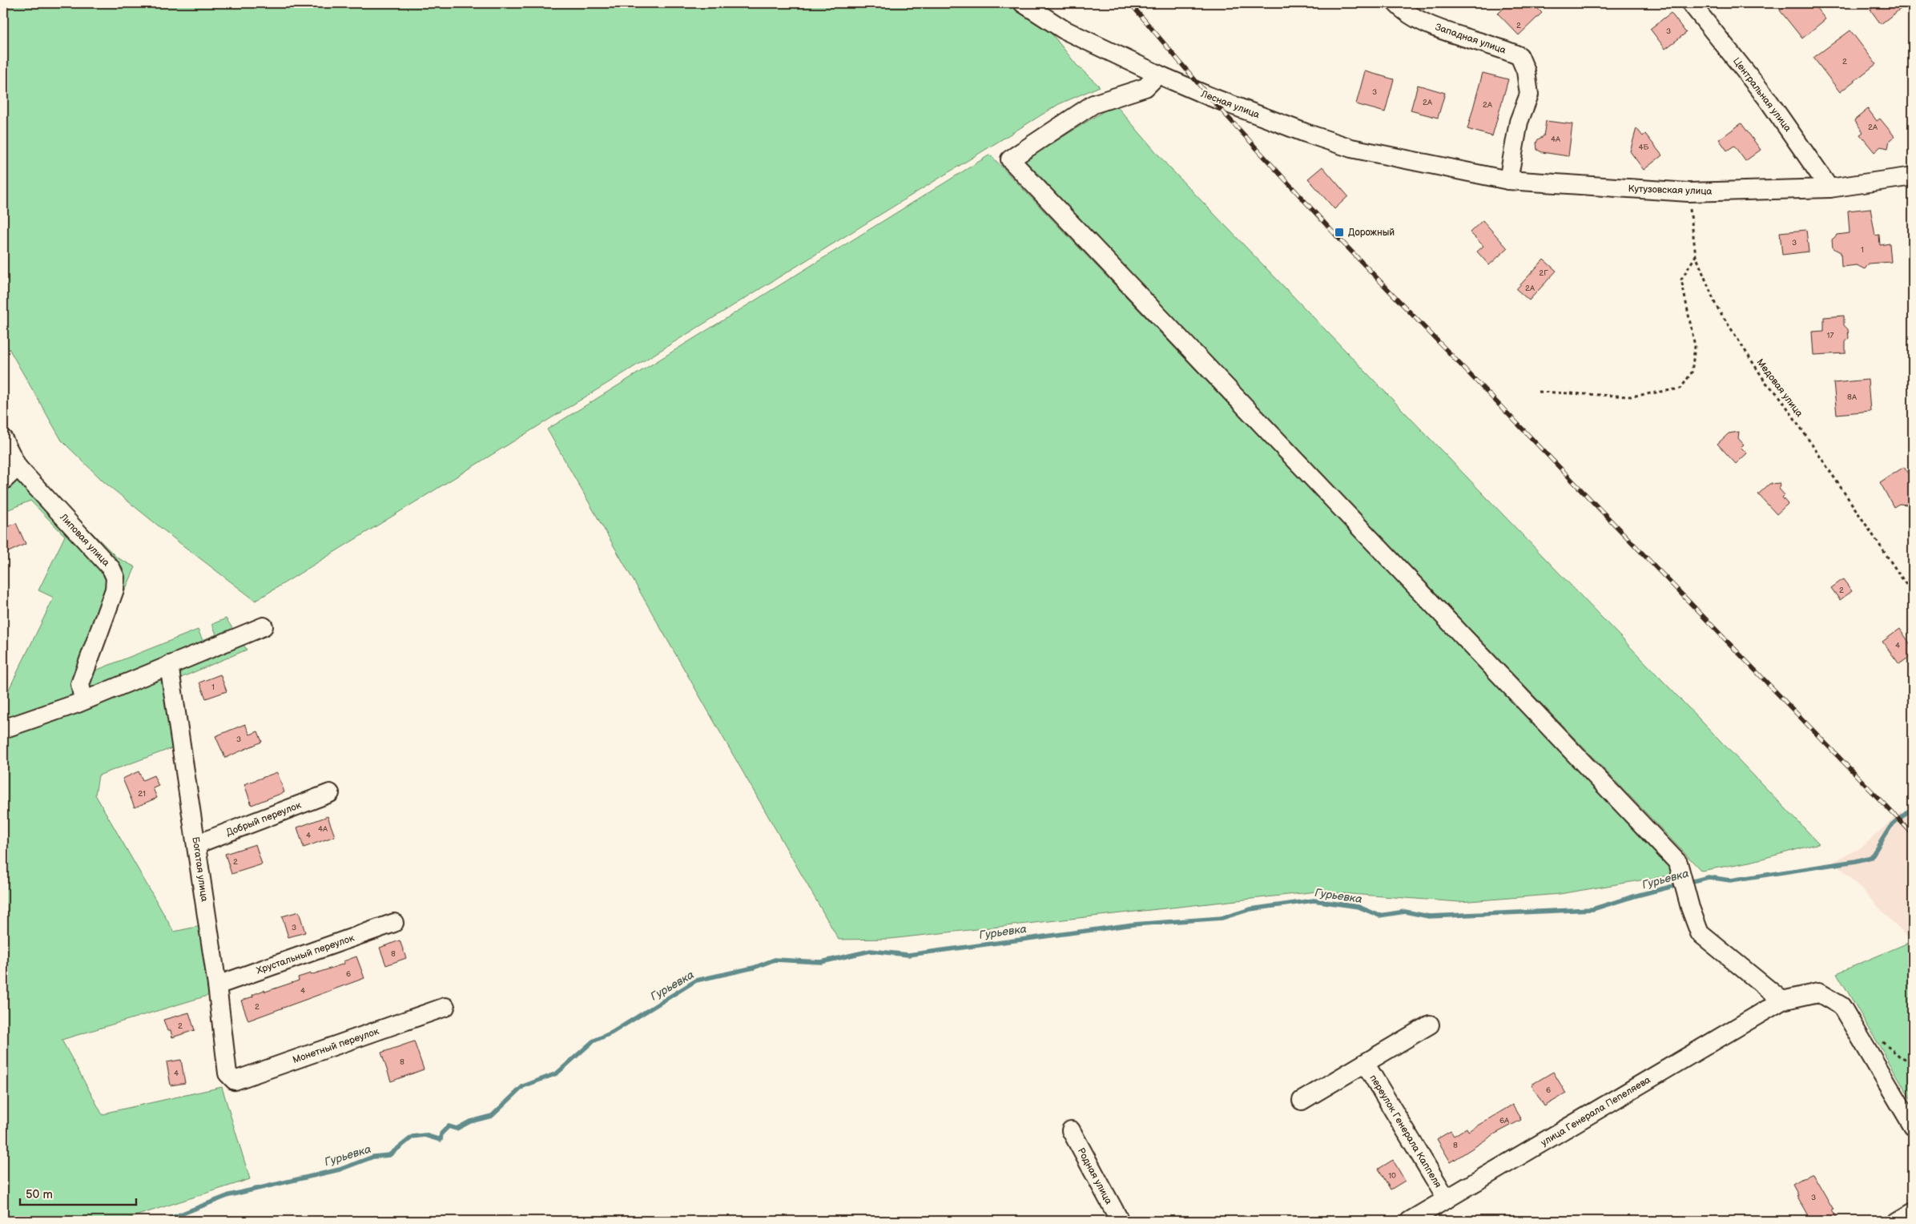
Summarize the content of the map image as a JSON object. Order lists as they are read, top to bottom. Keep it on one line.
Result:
{"streets":{"street":["Западная улица","Центральная улица","Лесная улица","Кутузовская улица","Липовая улица","Добрый переулок","Богатая улица","Хрустальный переулок","Монетный переулок","улица Генерала Пепеляева","переулок Генерала Каппеля","Родная улица"],"path":["Медовая улица"]},"crossings":[["Западная улица","Кутузовская улица"],["Центральная улица","Кутузовская улица"],["Лесная улица","Кутузовская улица"],["Кутузовская улица","Медовая улица"],["Добрый переулок","Богатая улица"],["Богатая улица","Хрустальный переулок"],["Богатая улица","Монетный переулок"],["улица Генерала Пепеляева","переулок Генерала Каппеля"]],"water":["Гурьевка"],"places":{"transit":["Дорожный"]},"house_numbers":["2","3","2","3","2А","2А","2А","4А","4Б","3","1","2Г","2А","17","8А","2","4","1","3","21","4А","4","2","3","8","6","4","2","2","8","4","6","6А","8","10","3"],"scale_bar":"50 m"}
